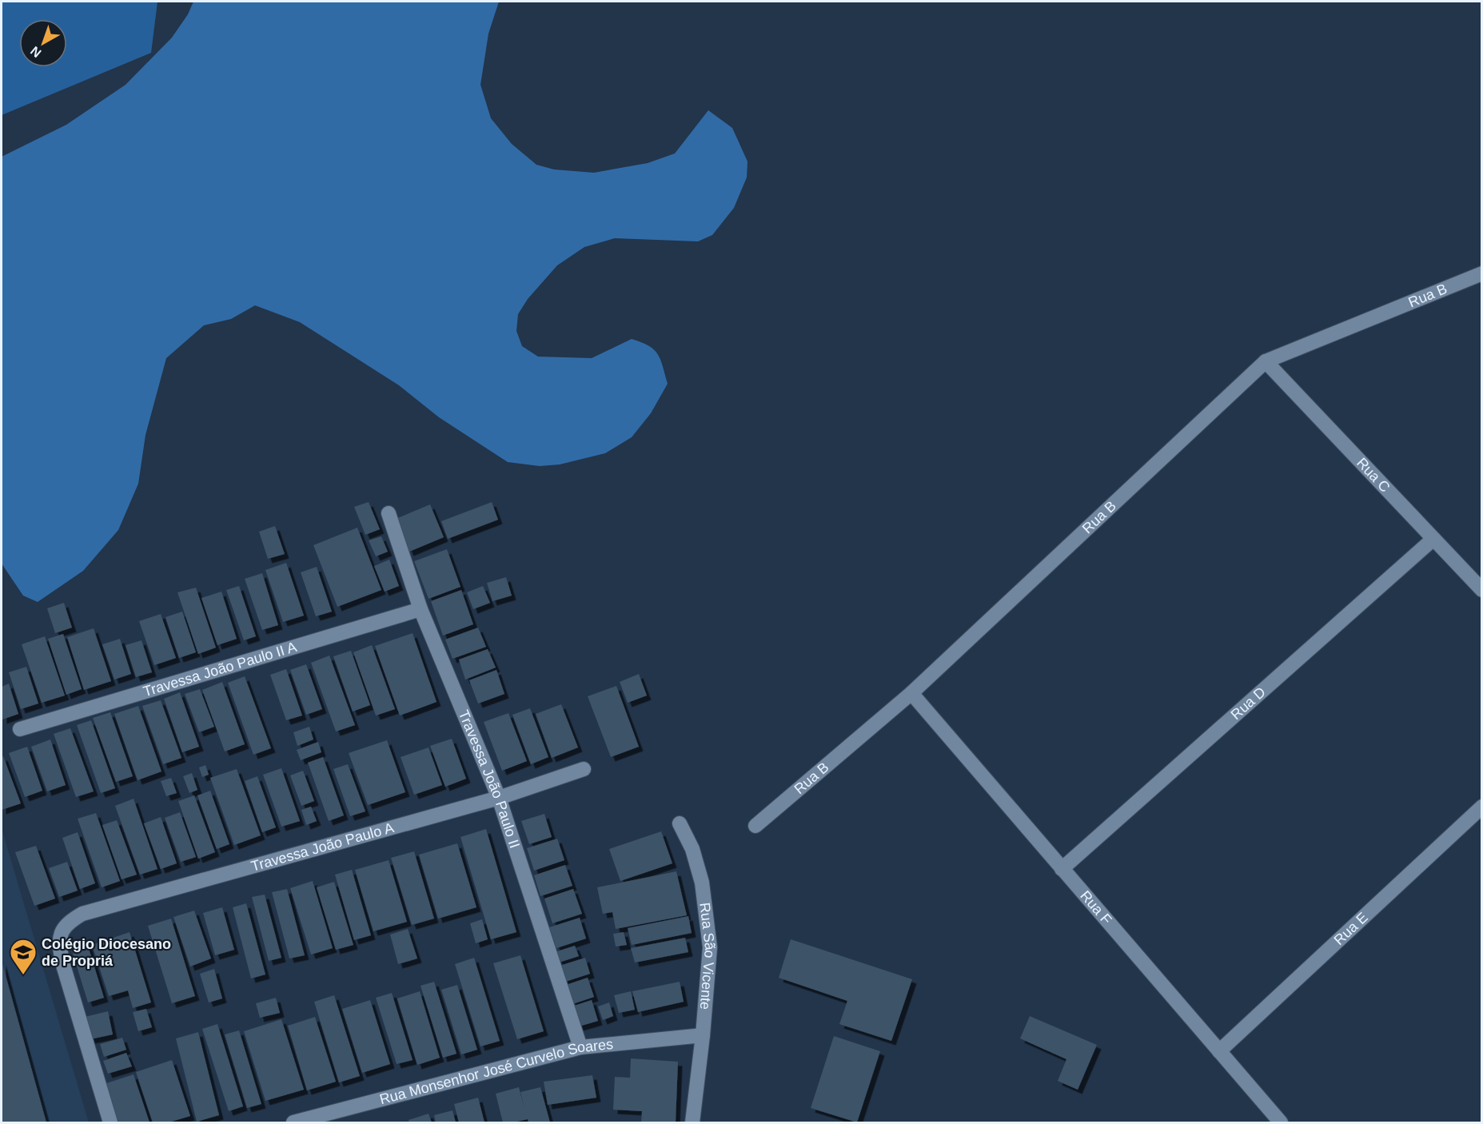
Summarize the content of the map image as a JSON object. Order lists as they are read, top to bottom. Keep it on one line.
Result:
{"streets":{"street":["Rua B","Rua C","Travessa João Paulo II A","Rua D","Travessa João Paulo II","Travessa João Paulo A","Rua F","Rua E","Rua São Vicente","Rua Monsenhor José Curvelo Soares"]},"crossings":[["Rua B","Rua C"],["Rua B","Rua F"],["Rua C","Rua D"],["Travessa João Paulo II A","Travessa João Paulo II"],["Rua D","Rua F"],["Travessa João Paulo II","Travessa João Paulo A"],["Travessa João Paulo II","Rua Monsenhor José Curvelo Soares"],["Rua F","Rua E"],["Rua São Vicente","Rua Monsenhor José Curvelo Soares"]],"places":{"school or university":["Colégio Diocesano de Propriá"]},"north":"bottom left"}
